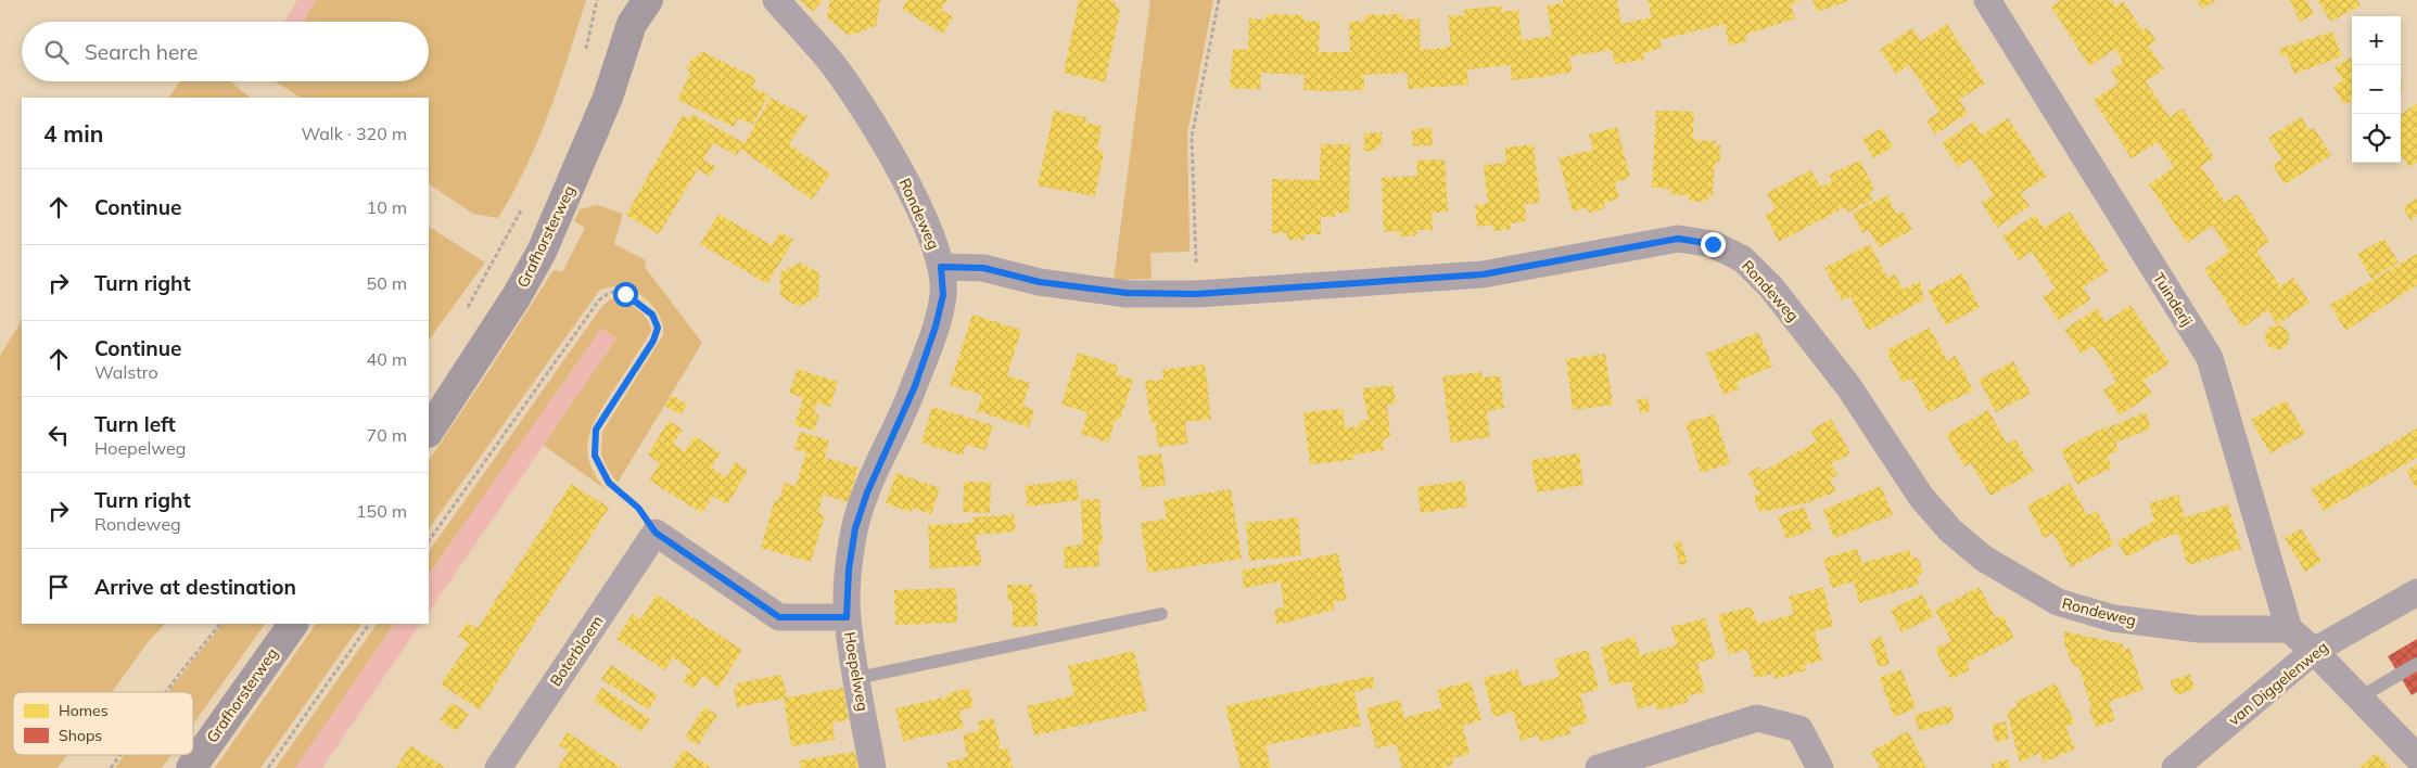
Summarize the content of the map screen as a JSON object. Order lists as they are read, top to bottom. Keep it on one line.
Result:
{"streets":{"main road":["Grafhorsterweg"],"street":["Rondeweg","Tuinderij","Boterbloem","Hoepelweg","van Diggelenweg"]},"crossings":[["Rondeweg","Tuinderij"],["Rondeweg","Hoepelweg"]],"legend":["Homes","Shops"],"page":{"map_buttons":["+","−"],"search":"Search here","heading":["4 min","Walk · 320 m"],"list":[["Continue","10 m"],["Turn right","50 m"],["Continue","Walstro","40 m"],["Turn left","Hoepelweg","70 m"],["Turn right","Rondeweg","150 m"],"Arrive at destination"]}}
